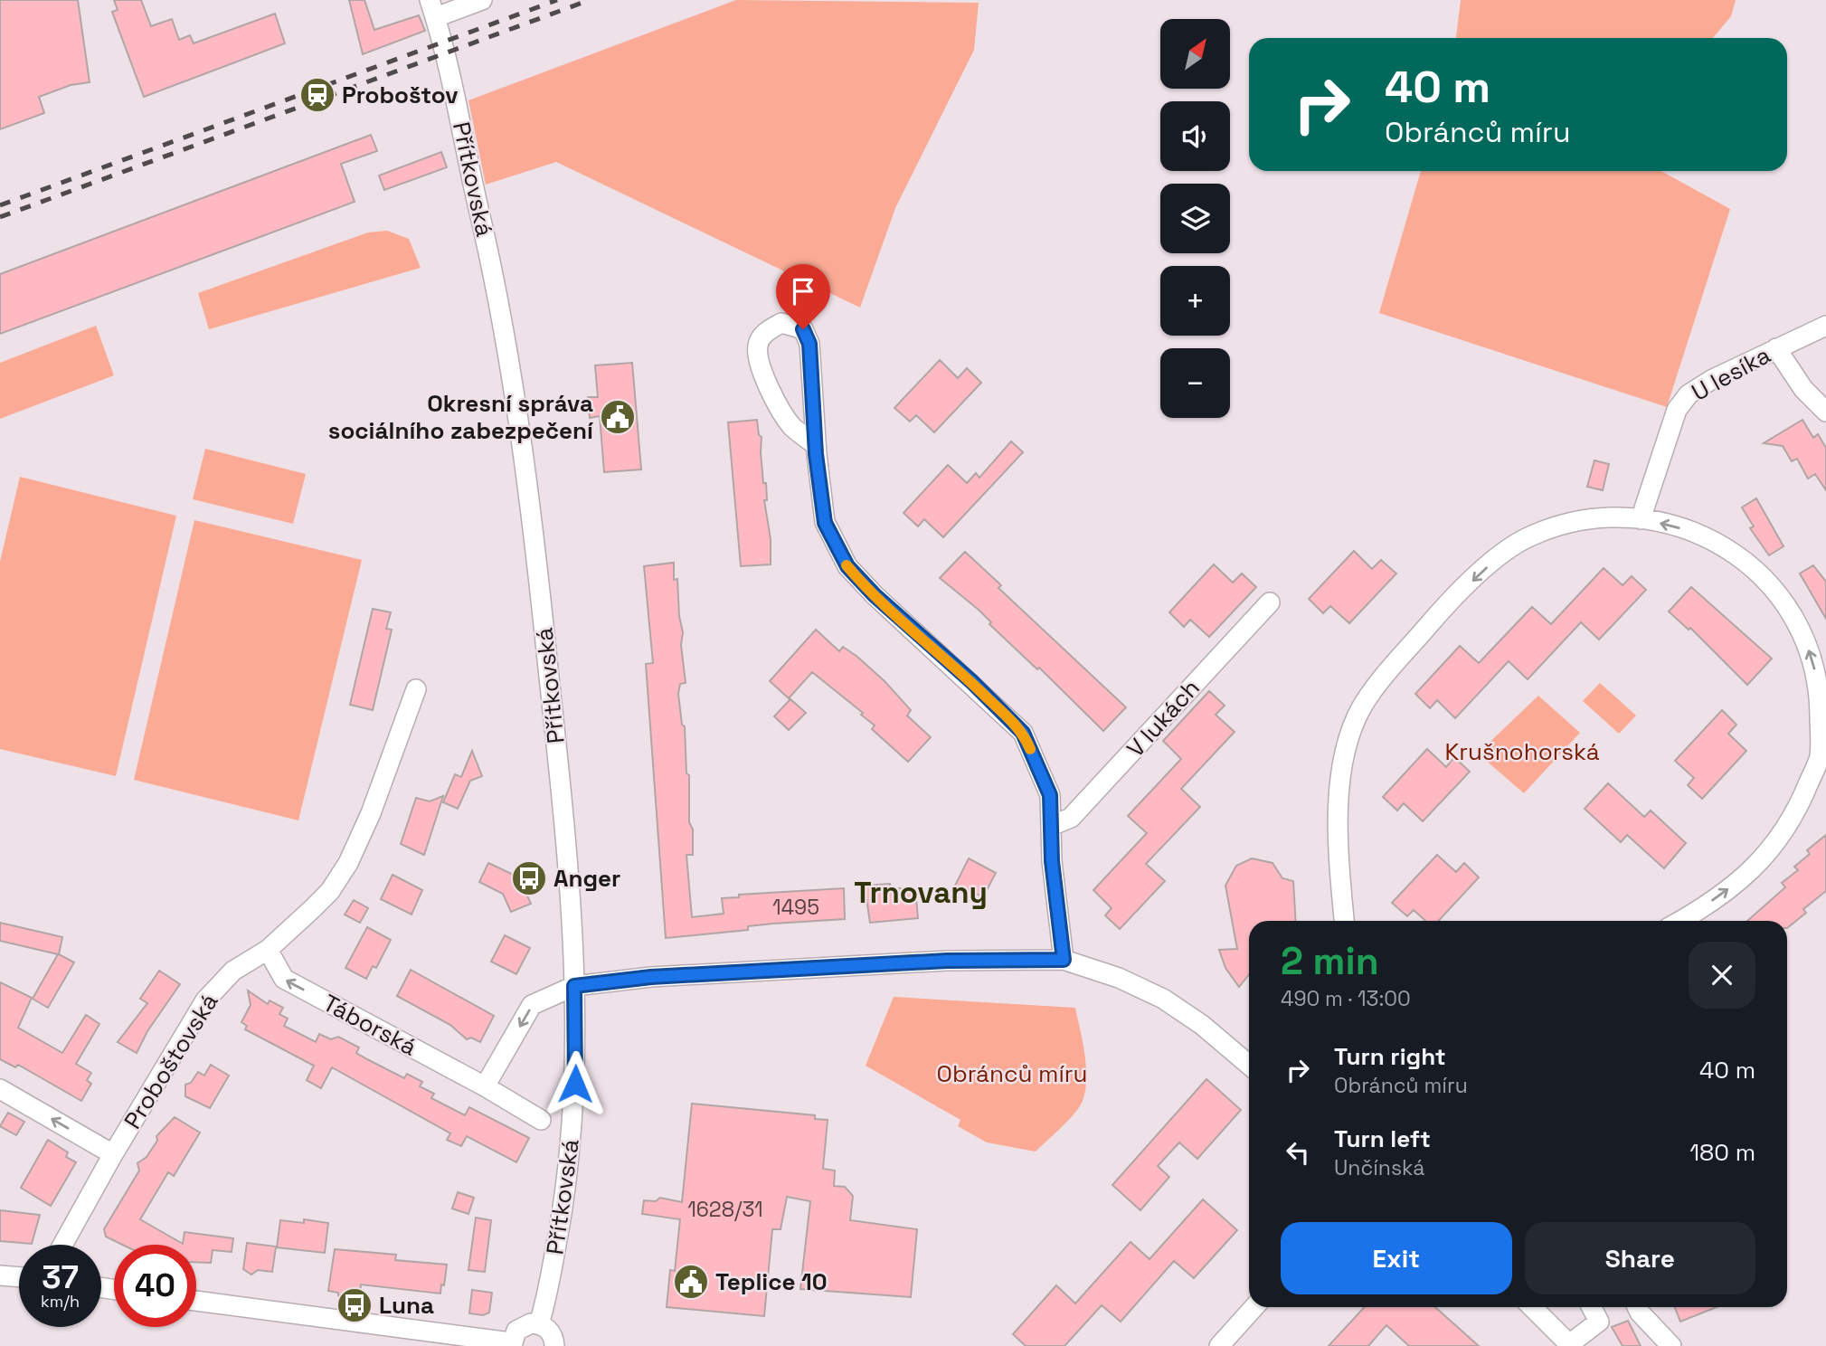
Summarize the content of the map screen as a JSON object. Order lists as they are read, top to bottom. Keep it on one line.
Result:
{"streets":{"street":["Přítkovská","U lesíka","V lukách","Táborská","Proboštovská"]},"crossings":[["Táborská","Proboštovská"]],"one_way":["Táborská"],"districts":["Trnovany"],"parks":["Krušnohorská","Obránců míru"],"places":{"station":["Proboštov"],"public building":["Okresní správa sociálního zabezpečení","Teplice 10"],"bus stop":["Anger","Luna"]},"house_numbers":["1495","1628/31"],"north":"top right","page":{"map_buttons":["+","−"],"turn":["40 m","Obránců míru"],"heading":["2 min","490 m · 13:00"],"list":[{"name":"Turn right","note":"Obránců míru","value":"40 m"},{"name":"Turn left","note":"Unčínská","value":"180 m"}],"buttons":["Exit","Share"],"speed":"37 km/h","limit":"40"}}
